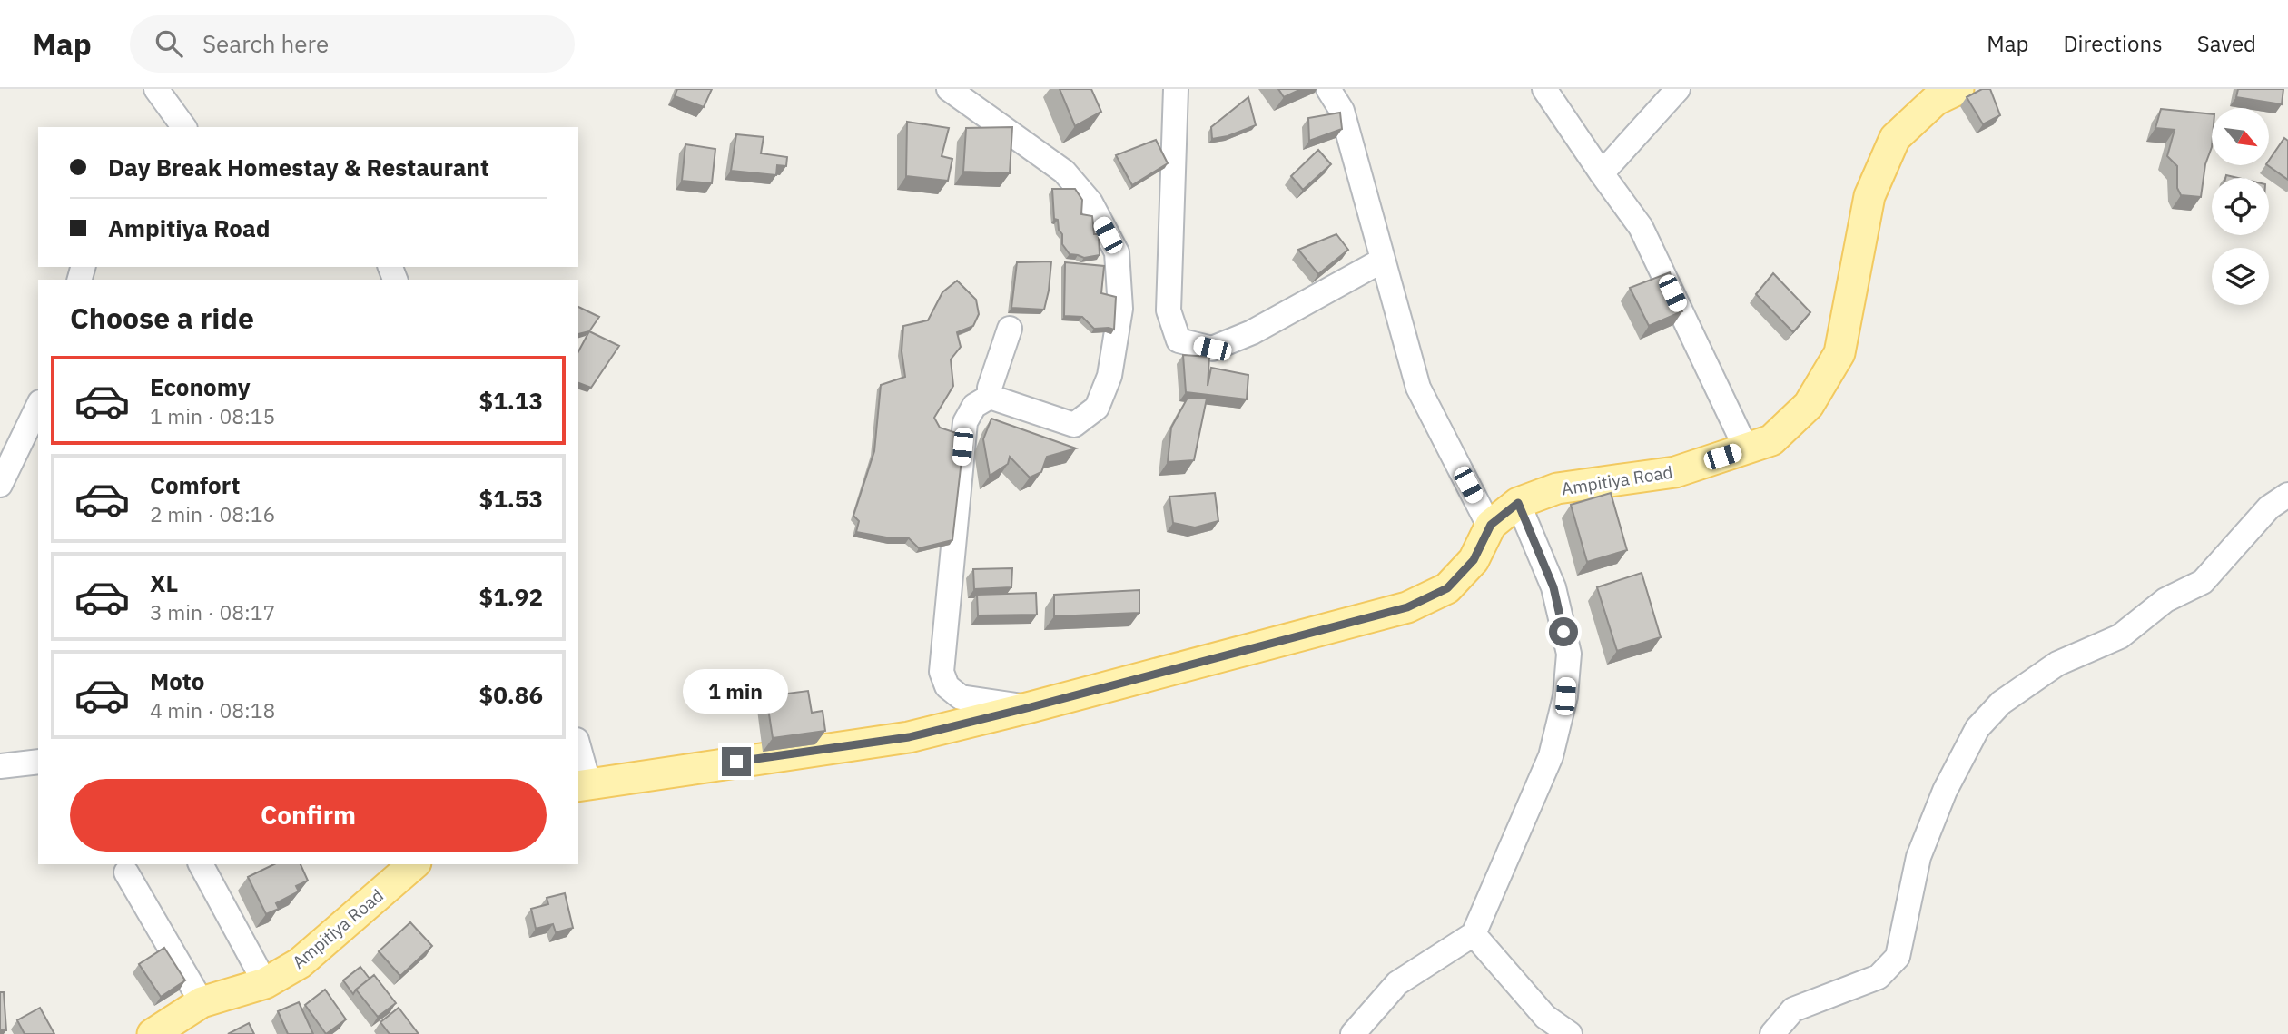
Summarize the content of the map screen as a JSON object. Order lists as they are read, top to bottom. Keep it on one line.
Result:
{"streets":{"main road":["Ampitiya Road"]},"north":"bottom right","page":{"header":"Map","search":"Search here","nav":["Map","Directions","Saved"],"banner":["Day Break Homestay & Restaurant","Ampitiya Road"],"heading":"Choose a ride","list":[{"name":"Economy","note":"1 min · 08:15","value":"$1.13"},{"name":"Comfort","note":"2 min · 08:16","value":"$1.53"},{"name":"XL","note":"3 min · 08:17","value":"$1.92"},{"name":"Moto","note":"4 min · 08:18","value":"$0.86"}],"bubble":"1 min","buttons":"Confirm"}}
